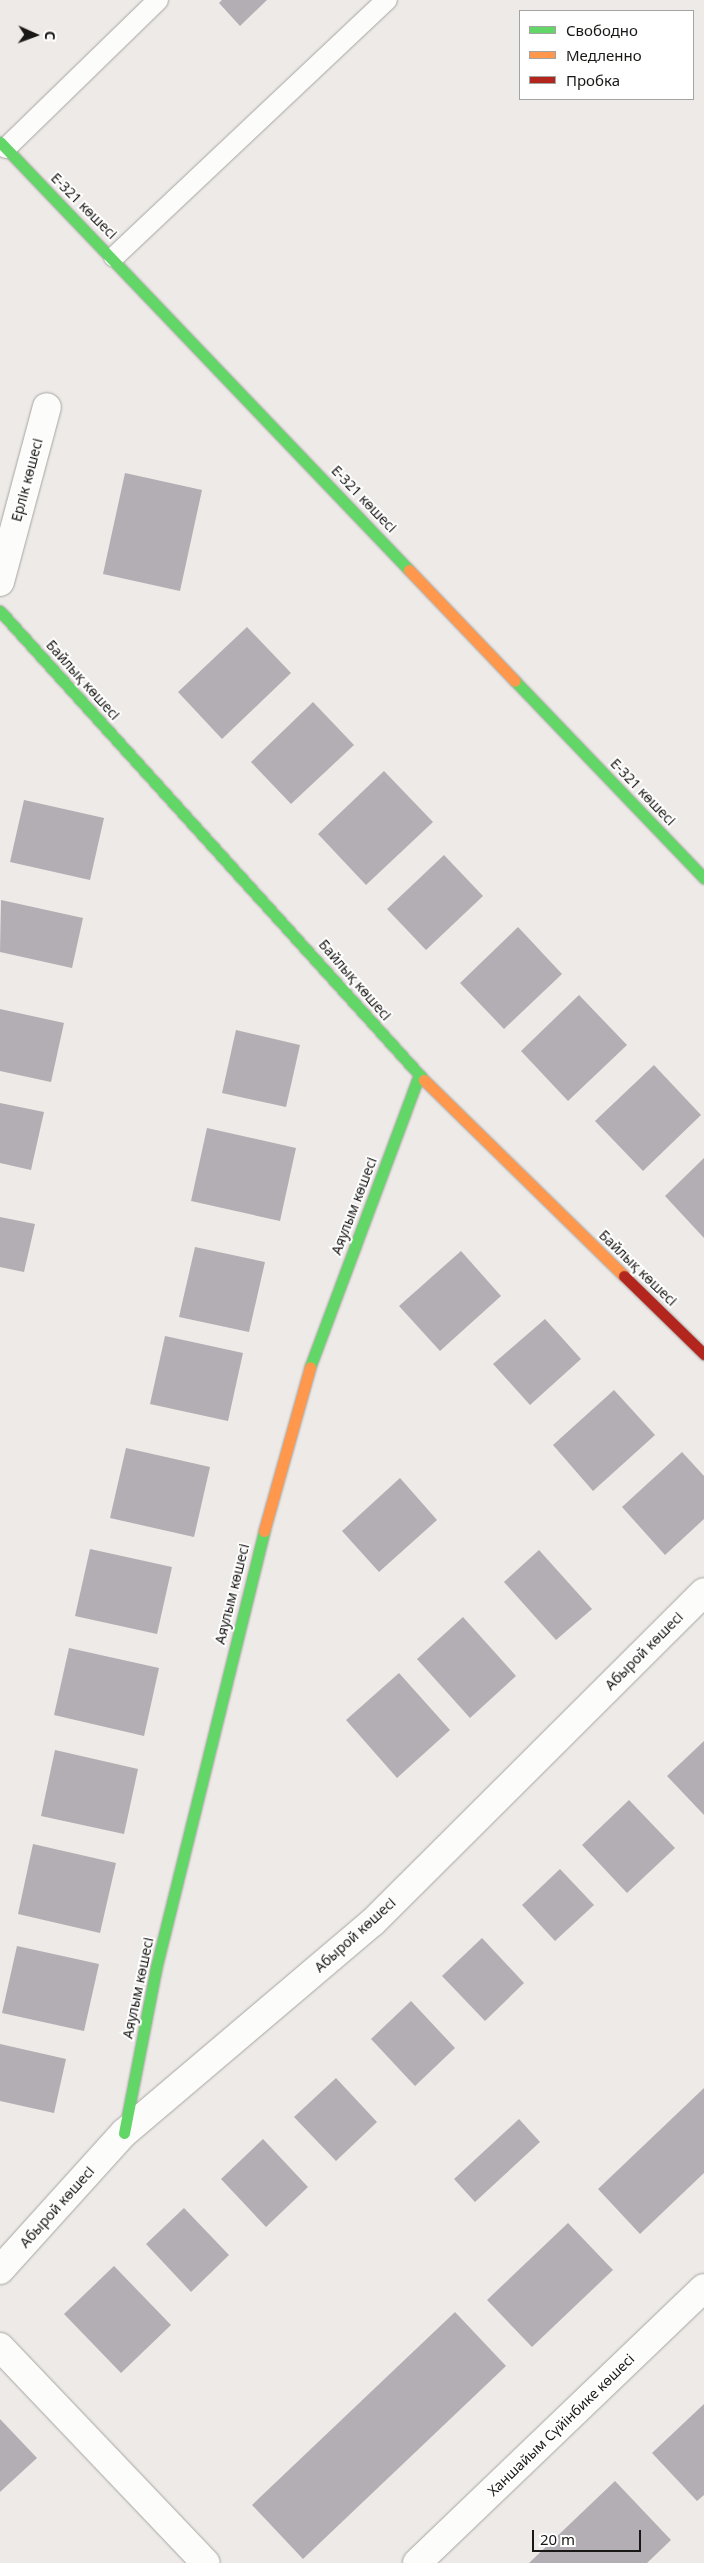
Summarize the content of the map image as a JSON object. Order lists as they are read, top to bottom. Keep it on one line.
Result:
{"streets":{"street":["Е-321 көшесі","Ерлік көшесі","Байлық көшесі","Аяулым көшесі","Абырой көшесі","Ханшайым Сүйінбике көшесі"]},"crossings":[["Байлық көшесі","Аяулым көшесі"],["Аяулым көшесі","Абырой көшесі"]],"legend":["Свободно","Медленно","Пробка"],"scale_bar":"20 m","north":"right"}
